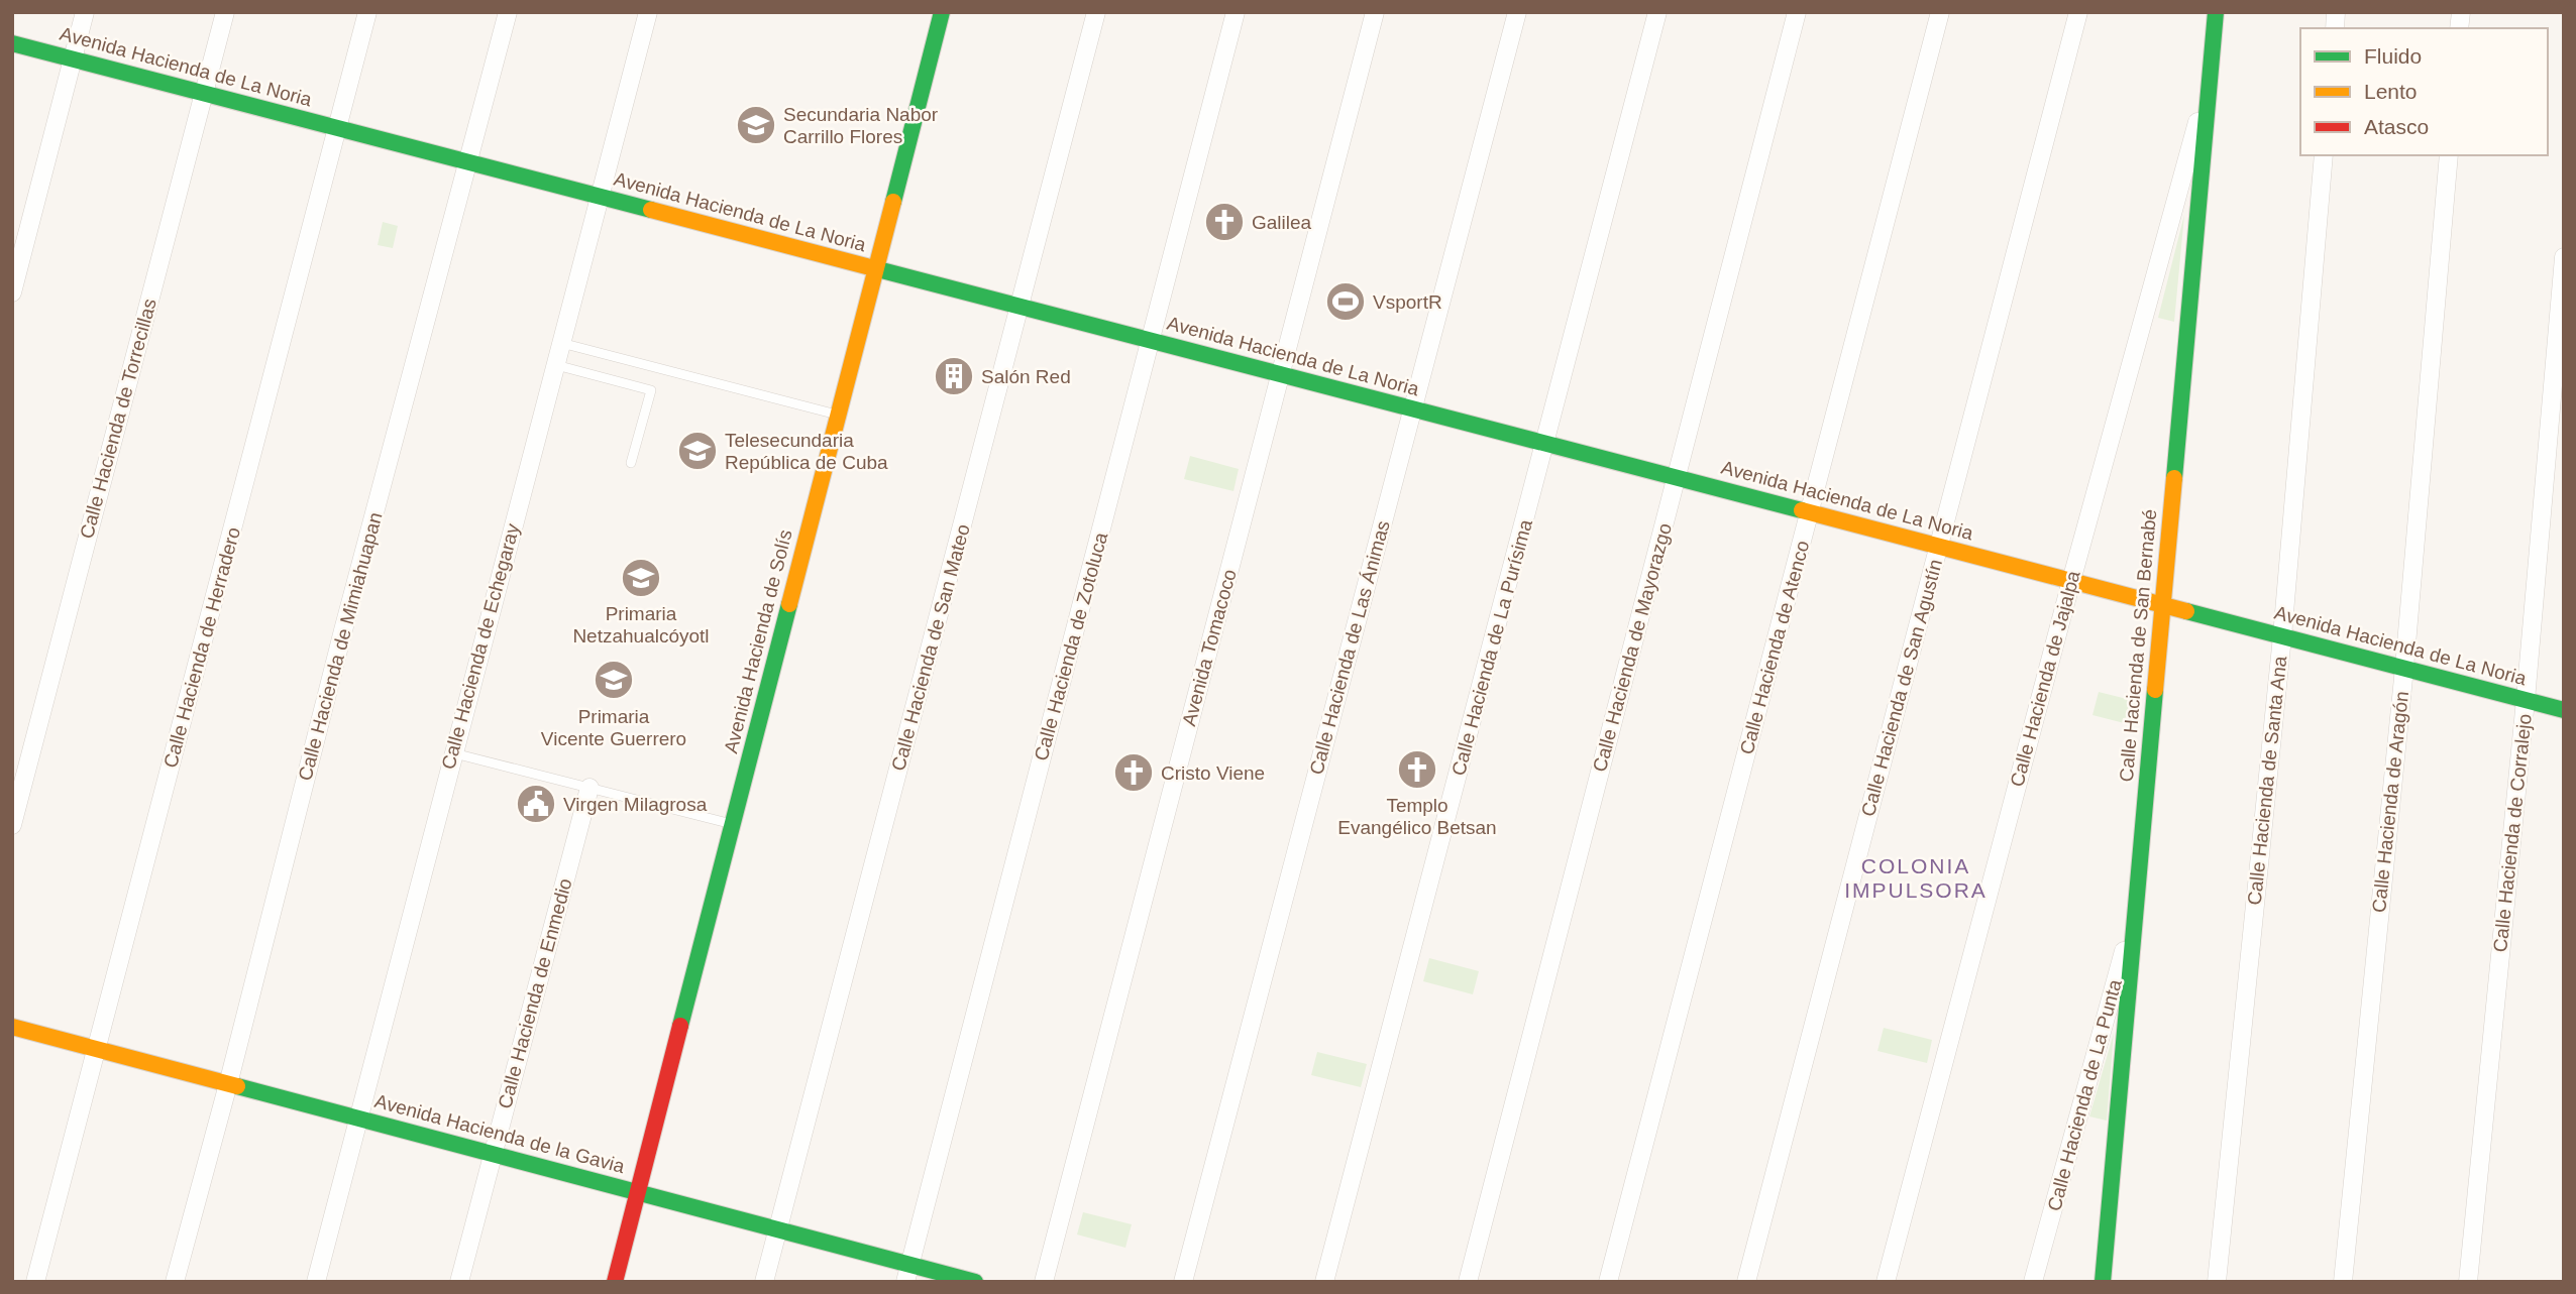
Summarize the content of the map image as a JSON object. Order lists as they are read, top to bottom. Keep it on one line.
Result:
{"streets":{"street":["Avenida Hacienda de La Noria","Calle Hacienda de Torrecillas","Avenida Hacienda de Solís","Calle Hacienda de San Bernabé","Calle Hacienda de Mimiahuapan","Calle Hacienda de Echegaray","Calle Hacienda de Zotoluca","Calle Hacienda de Herradero","Calle Hacienda de San Mateo","Avenida Tomacoco","Calle Hacienda de Las Ánimas","Calle Hacienda de La Purísima","Calle Hacienda de Mayorazgo","Calle Hacienda de Atenco","Calle Hacienda de Jajalpa","Calle Hacienda de San Agustín","Calle Hacienda de Santa Ana","Calle Hacienda de Aragón","Calle Hacienda de Corralejo","Calle Hacienda de Enmedio","Calle Hacienda de La Punta","Avenida Hacienda de la Gavia"]},"crossings":[["Avenida Hacienda de La Noria","Calle Hacienda de Torrecillas"],["Avenida Hacienda de La Noria","Avenida Hacienda de Solís"],["Avenida Hacienda de La Noria","Calle Hacienda de San Bernabé"],["Avenida Hacienda de La Noria","Calle Hacienda de Mimiahuapan"],["Avenida Hacienda de La Noria","Calle Hacienda de Echegaray"],["Avenida Hacienda de La Noria","Calle Hacienda de Zotoluca"],["Avenida Hacienda de La Noria","Calle Hacienda de Herradero"],["Avenida Hacienda de La Noria","Calle Hacienda de San Mateo"],["Avenida Hacienda de La Noria","Avenida Tomacoco"],["Avenida Hacienda de La Noria","Calle Hacienda de Las Ánimas"],["Avenida Hacienda de La Noria","Calle Hacienda de La Purísima"],["Avenida Hacienda de La Noria","Calle Hacienda de Mayorazgo"],["Avenida Hacienda de La Noria","Calle Hacienda de Atenco"],["Avenida Hacienda de La Noria","Calle Hacienda de Jajalpa"],["Avenida Hacienda de La Noria","Calle Hacienda de San Agustín"],["Avenida Hacienda de La Noria","Calle Hacienda de Santa Ana"],["Avenida Hacienda de La Noria","Calle Hacienda de Aragón"],["Avenida Hacienda de La Noria","Calle Hacienda de Corralejo"],["Avenida Hacienda de Solís","Avenida Hacienda de la Gavia"],["Calle Hacienda de San Bernabé","Calle Hacienda de Jajalpa"],["Calle Hacienda de San Bernabé","Calle Hacienda de La Punta"],["Calle Hacienda de Mimiahuapan","Avenida Hacienda de la Gavia"],["Calle Hacienda de Echegaray","Avenida Hacienda de la Gavia"],["Calle Hacienda de Zotoluca","Avenida Hacienda de la Gavia"],["Calle Hacienda de Herradero","Avenida Hacienda de la Gavia"],["Calle Hacienda de San Mateo","Avenida Hacienda de la Gavia"],["Calle Hacienda de Enmedio","Avenida Hacienda de la Gavia"]],"districts":["COLONIA IMPULSORA"],"places":{"school or university":["Secundaria Nabor Carrillo Flores","Telesecundaria República de Cuba","Primaria Netzahualcóyotl","Primaria Vicente Guerrero"],"church":["Galilea","Templo Evangélico Betsan","Cristo Viene"],"sports":["VsportR"],"building":["Salón Red"],"public building":["Virgen Milagrosa"]},"legend":["Fluido","Lento","Atasco"]}
